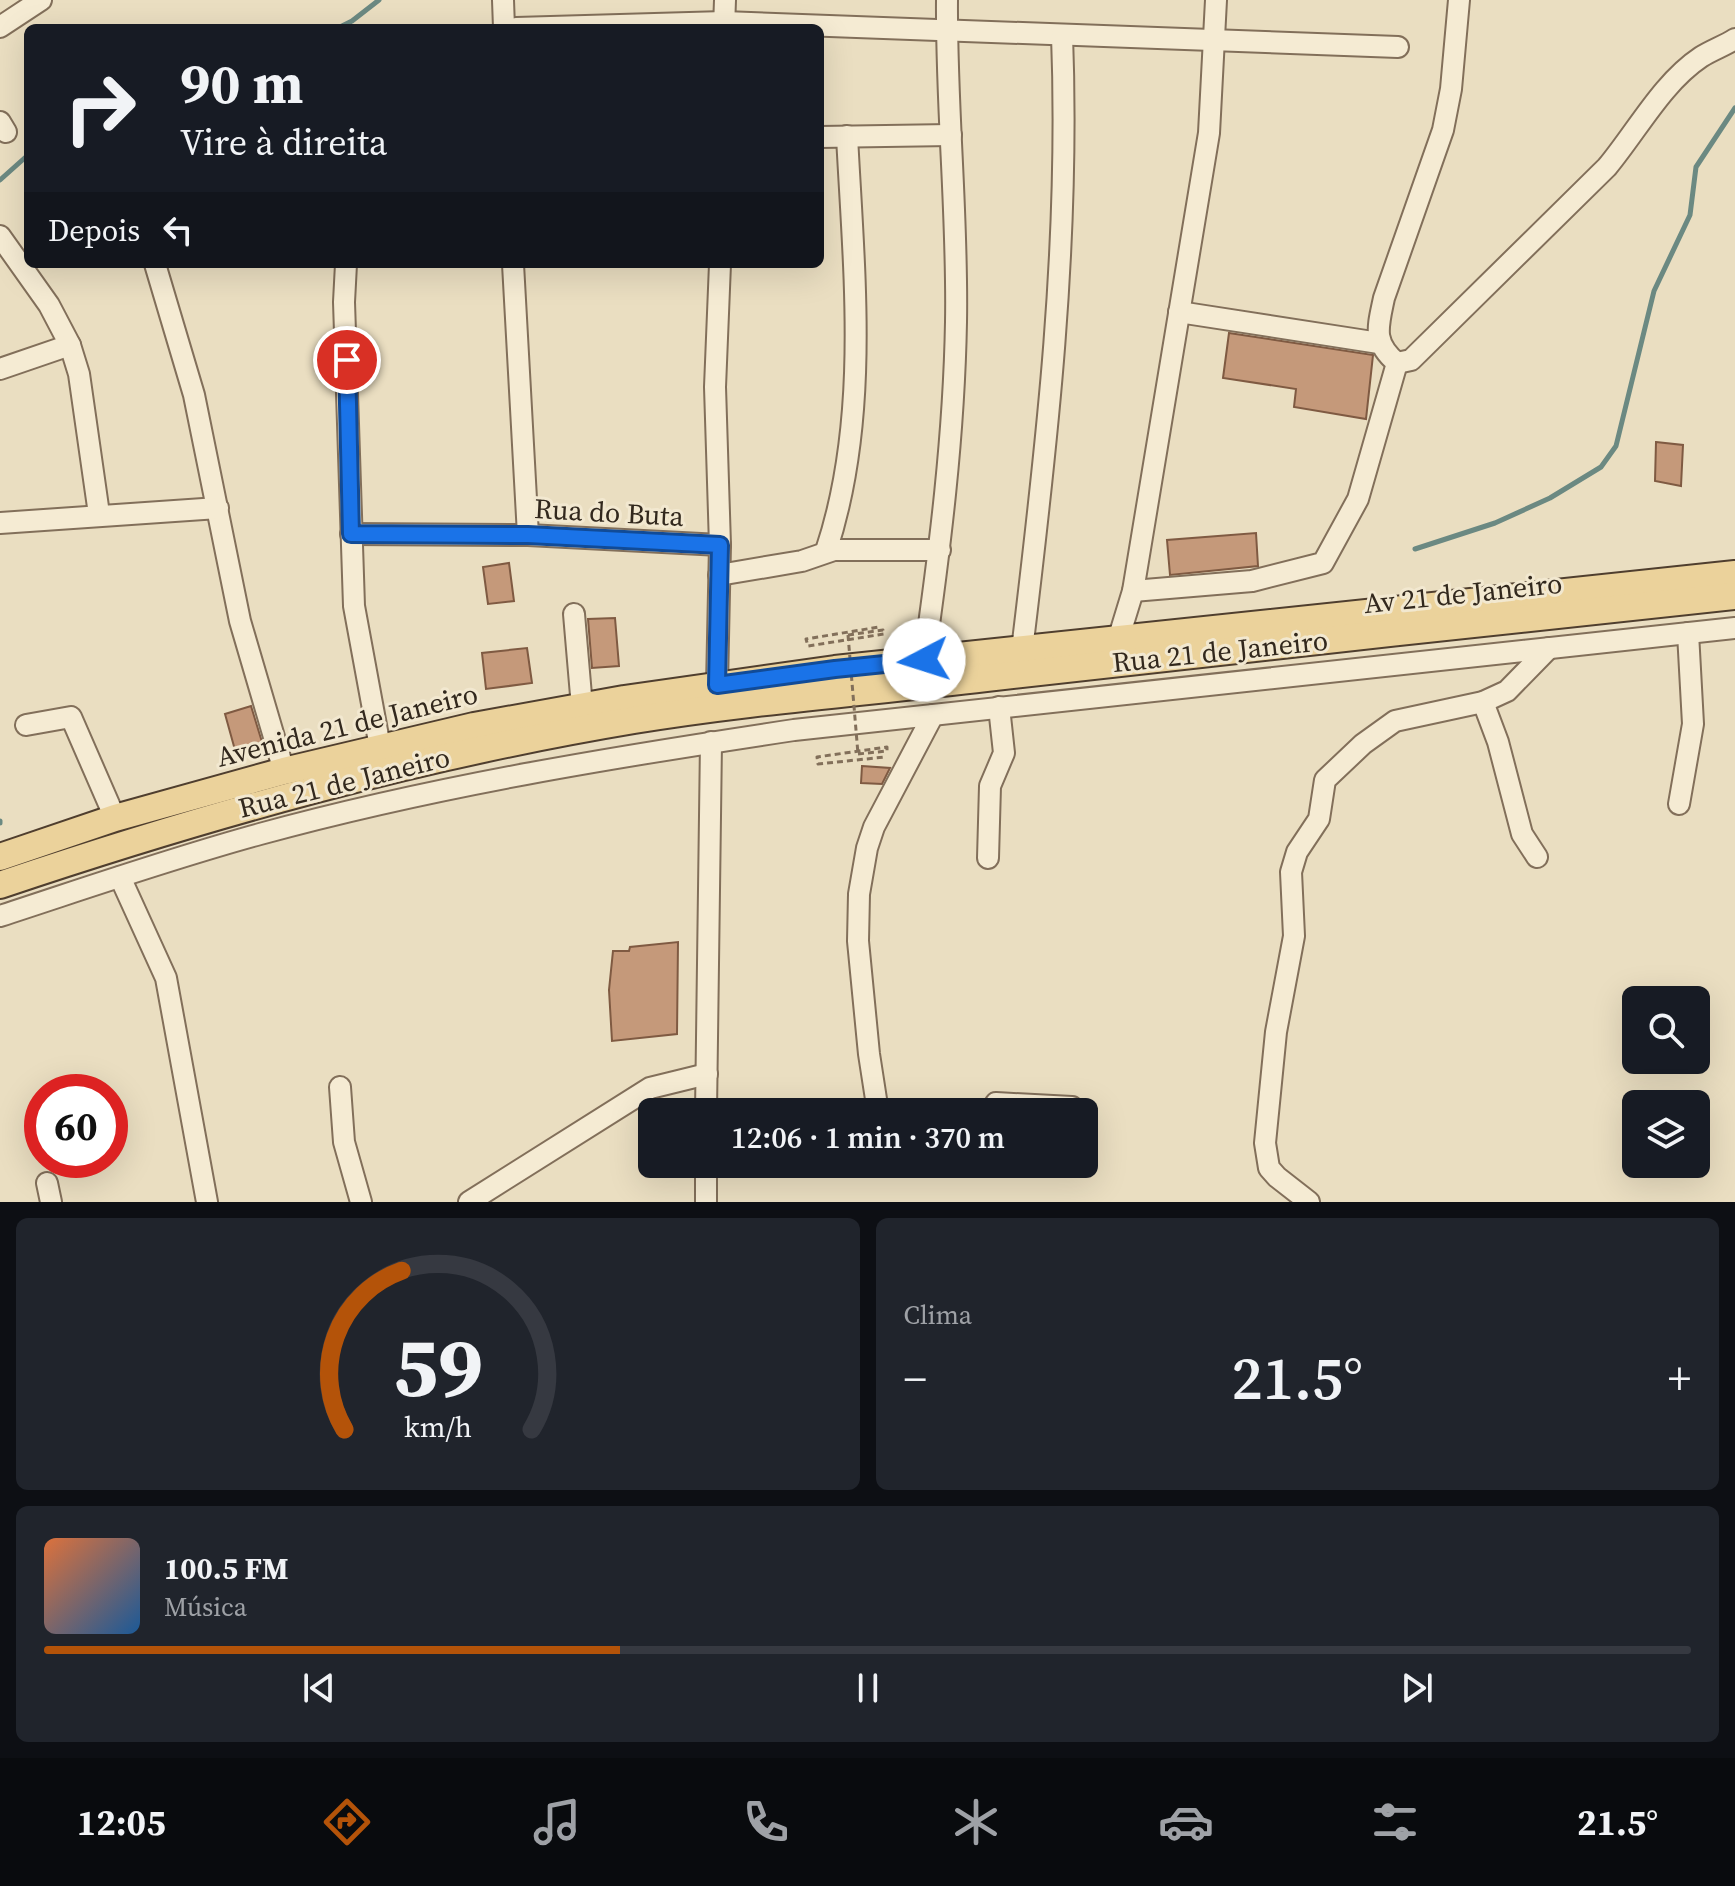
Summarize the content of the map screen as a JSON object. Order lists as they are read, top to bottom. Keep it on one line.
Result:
{"streets":{"main road":["Av 21 de Janeiro","Rua 21 de Janeiro","Avenida 21 de Janeiro"],"street":["Rua do Buta"]},"crossings":[["Av 21 de Janeiro","Avenida 21 de Janeiro"],["Rua 21 de Janeiro","Avenida 21 de Janeiro"]],"page":{"turn":["90 m","Vire à direita"],"then":"Depois","limit":"60","trip":"12:06 · 1 min · 370 m","tile":"Clima","heat":["−","21.5°","+"],"song":["100.5 FM","Música"],"tabs":["12:05","21.5°"],"gauge":["59","km/h"]}}
